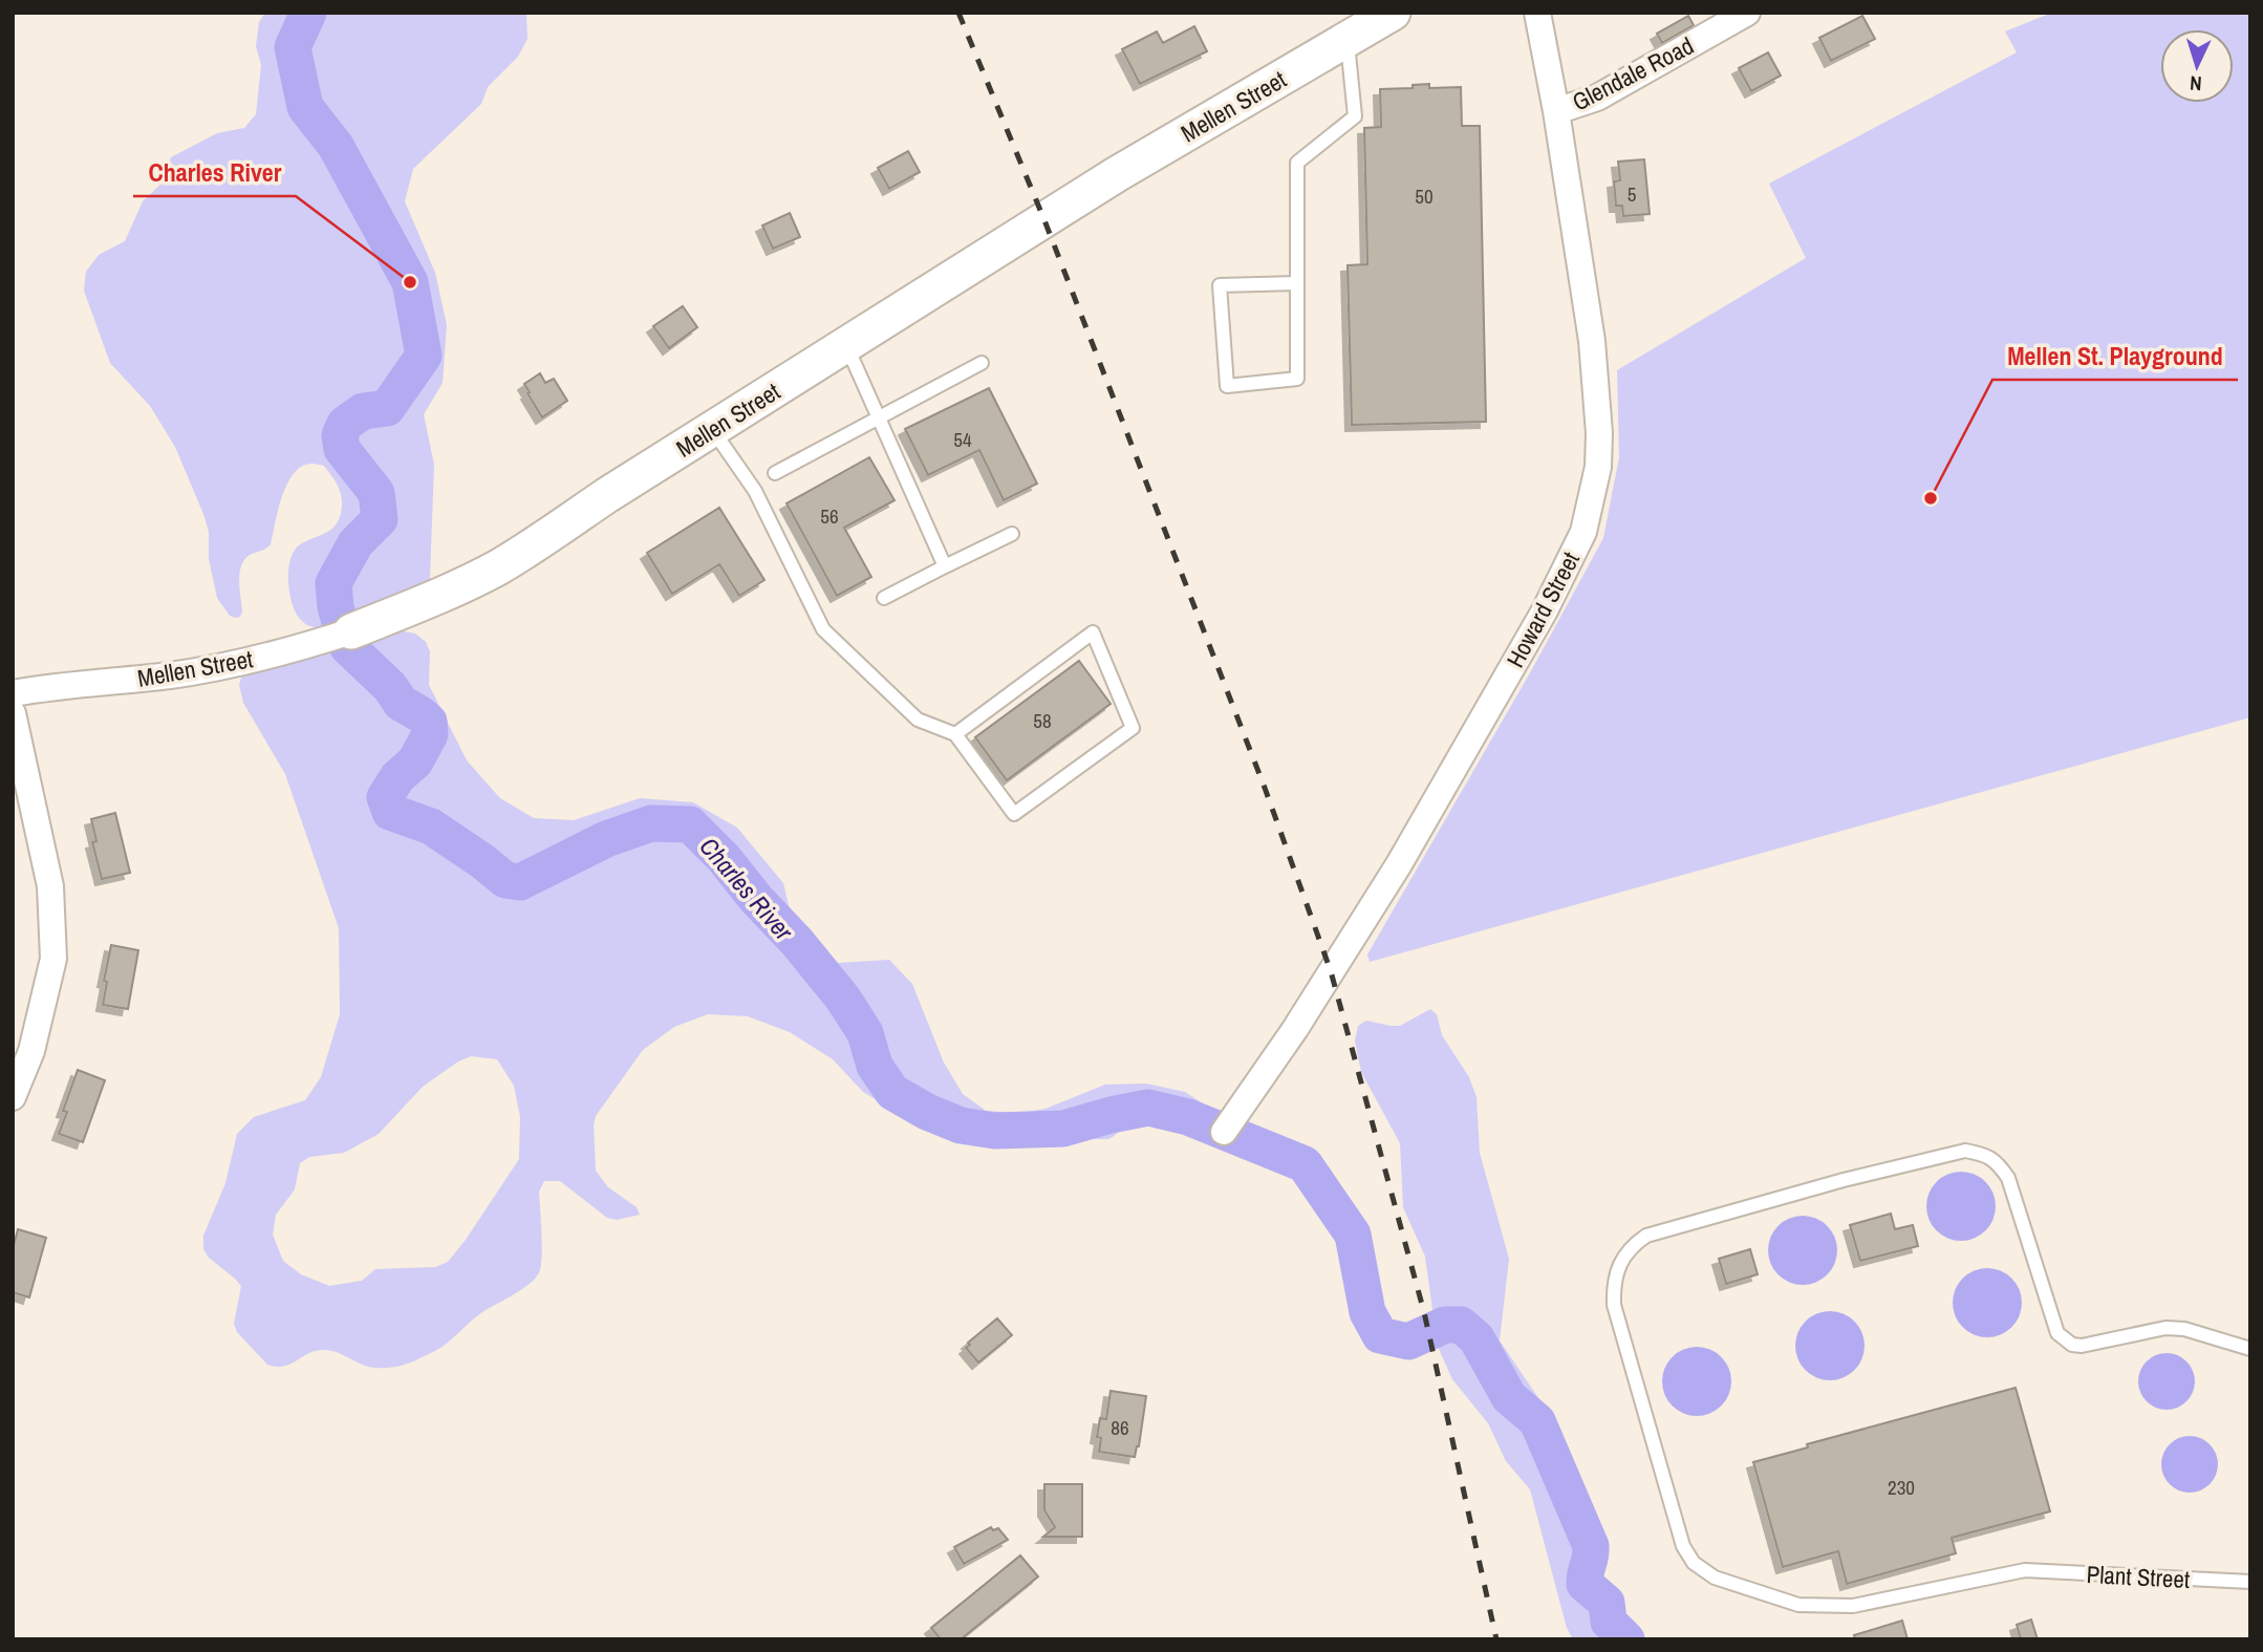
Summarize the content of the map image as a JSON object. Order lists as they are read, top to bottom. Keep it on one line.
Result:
{"streets":{"street":["Glendale Road","Mellen Street","Howard Street"],"lane":["Plant Street"]},"crossings":[["Glendale Road","Howard Street"]],"water":["Charles River"],"places":["Charles River","Mellen St. Playground"],"house_numbers":["5","50","54","56","58","86","230"],"north":"bottom"}
